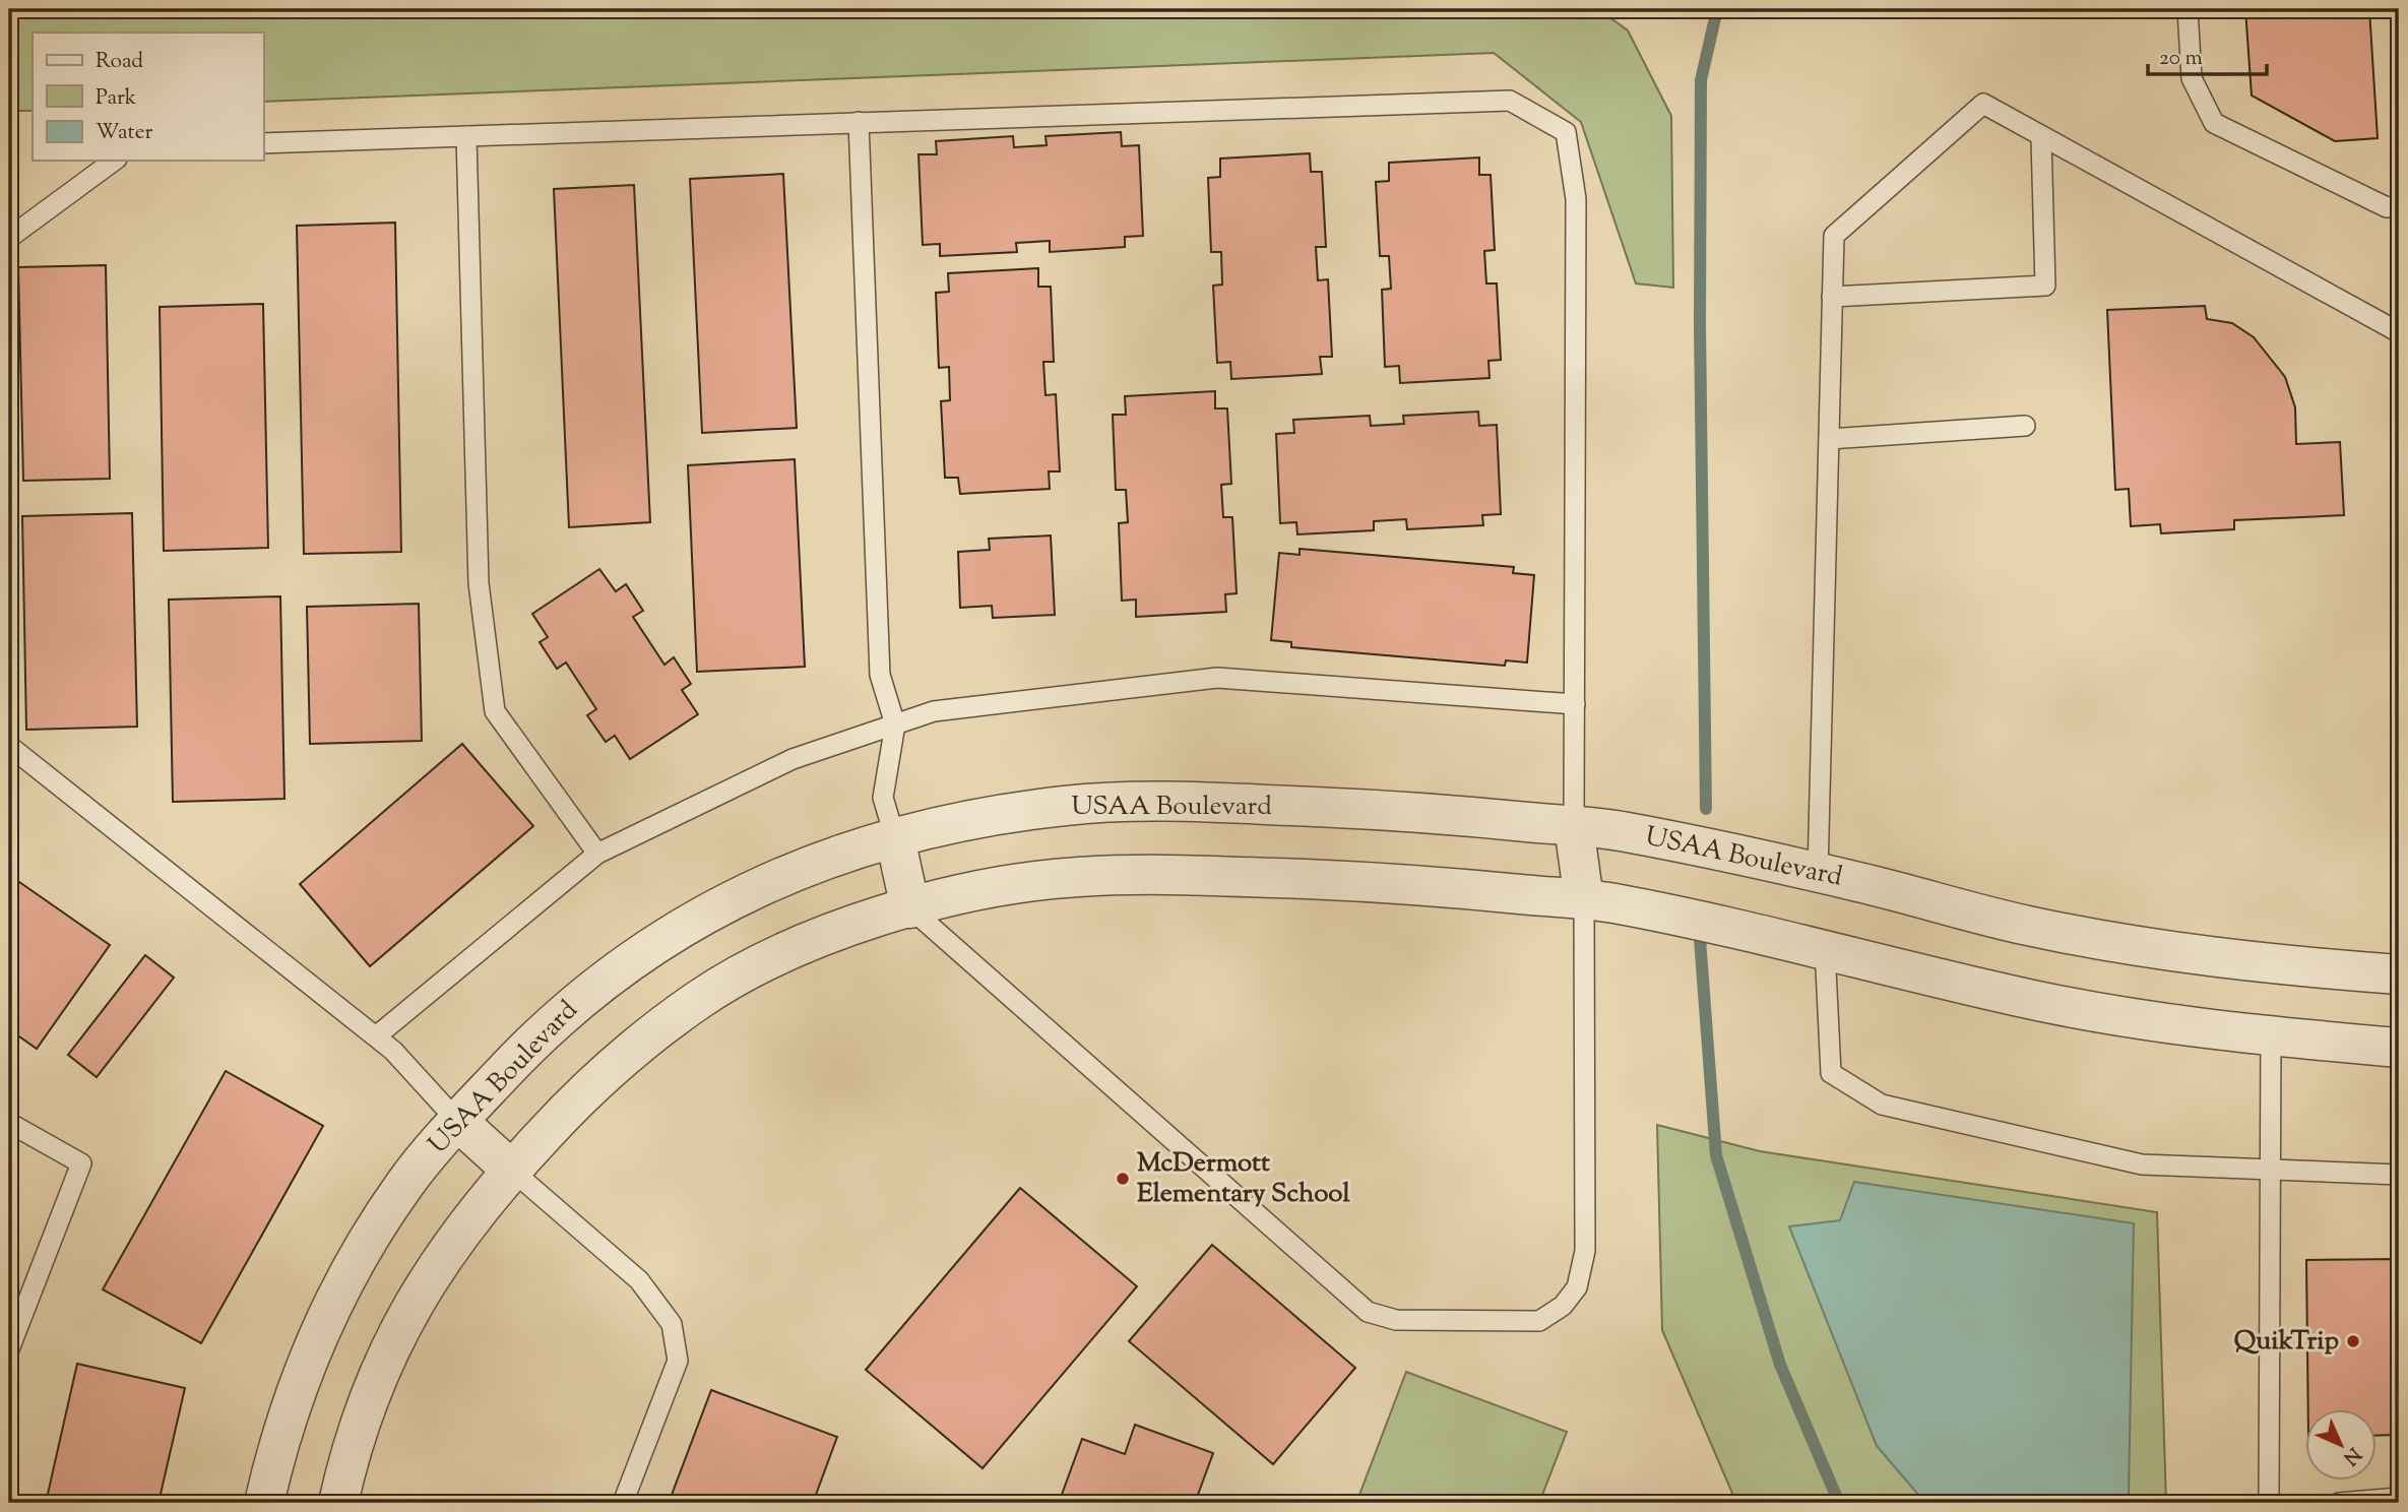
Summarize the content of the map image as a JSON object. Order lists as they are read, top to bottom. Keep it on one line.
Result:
{"streets":{"street":["USAA Boulevard"]},"places":["McDermott Elementary School","QuikTrip"],"legend":["Road","Park","Water"],"scale_bar":"20 m","north":"bottom right"}
